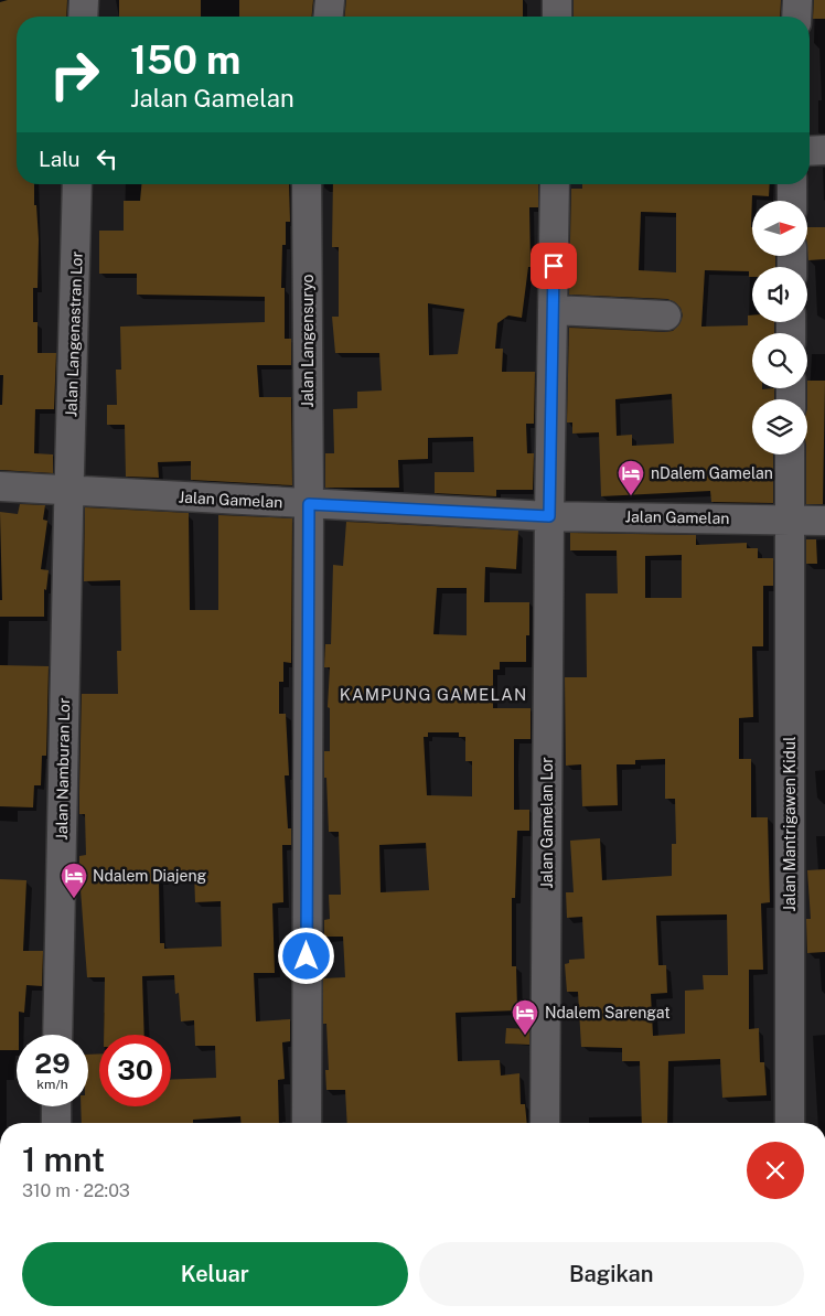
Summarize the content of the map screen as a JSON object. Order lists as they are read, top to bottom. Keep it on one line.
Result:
{"streets":{"street":["Jalan Langenastran Lor","Jalan Langensuryo","Jalan Gamelan","Jalan Namburan Lor","Jalan Gamelan Lor","Jalan Mantrigawen Kidul"]},"crossings":[["Jalan Langenastran Lor","Jalan Gamelan"],["Jalan Langenastran Lor","Jalan Namburan Lor"],["Jalan Langensuryo","Jalan Gamelan"],["Jalan Gamelan","Jalan Namburan Lor"],["Jalan Gamelan","Jalan Gamelan Lor"],["Jalan Gamelan","Jalan Mantrigawen Kidul"]],"districts":["KAMPUNG GAMELAN"],"places":{"hotel":["nDalem Gamelan","Ndalem Diajeng","Ndalem Sarengat"]},"north":"right","page":{"turn":["150 m","Jalan Gamelan"],"then":"Lalu","speed":"29 km/h","limit":"30","heading":["1 mnt","310 m · 22:03"],"buttons":["Keluar","Bagikan"]}}
